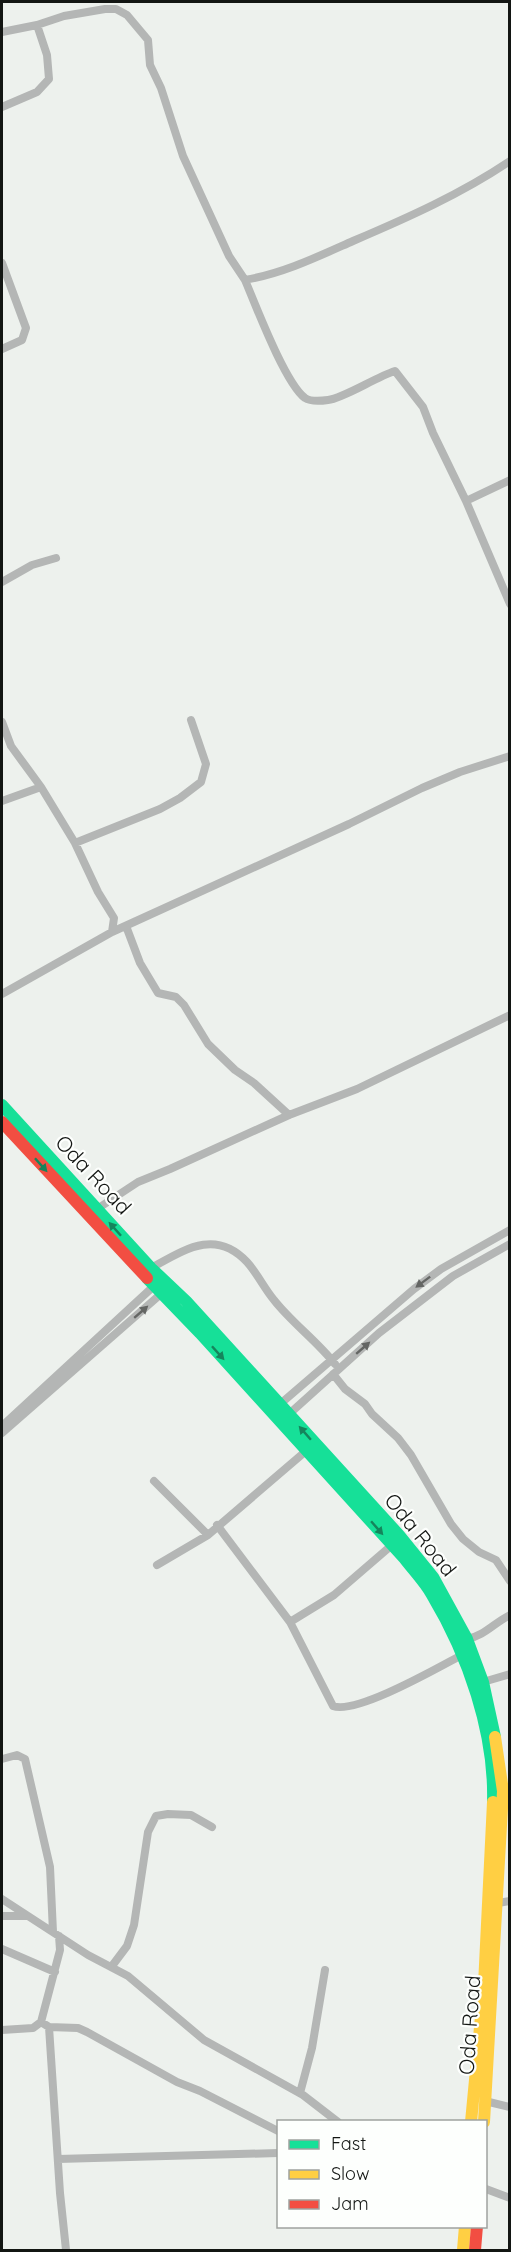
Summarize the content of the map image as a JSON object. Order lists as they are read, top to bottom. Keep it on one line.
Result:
{"streets":{"street":["Oda Road"]},"legend":["Fast","Slow","Jam"]}
